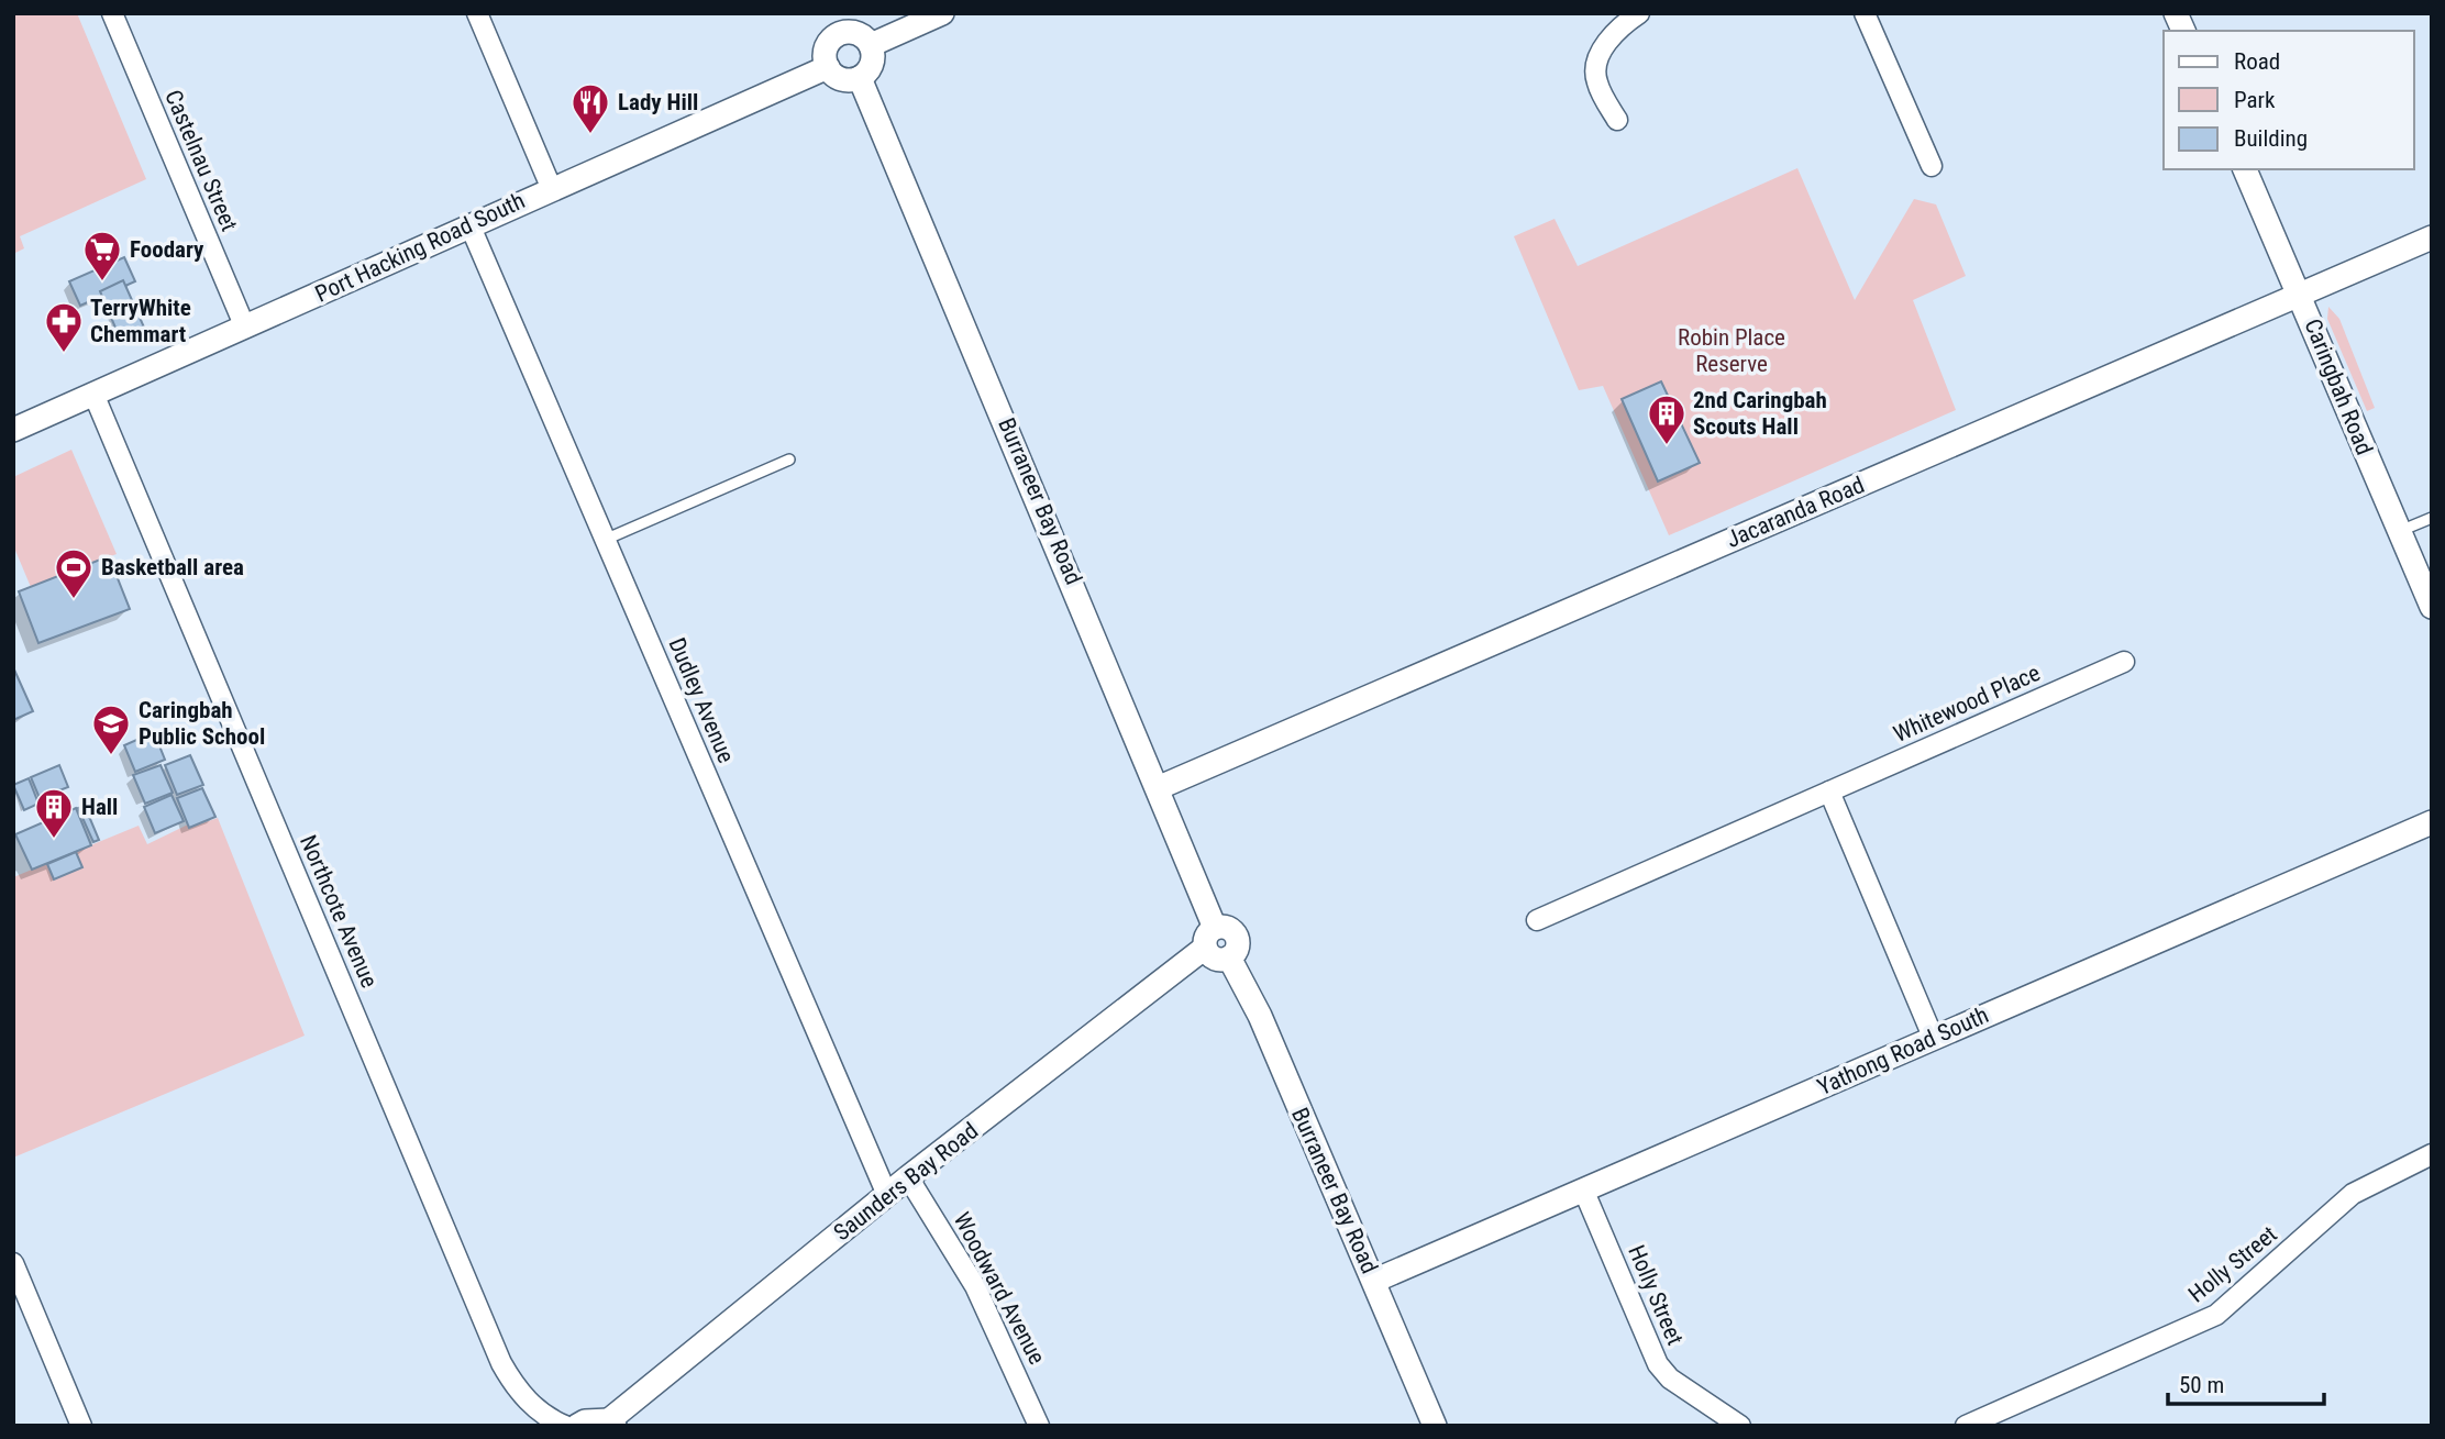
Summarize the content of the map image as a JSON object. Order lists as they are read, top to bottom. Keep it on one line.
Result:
{"streets":{"street":["Castelnau Street","Port Hacking Road South","Caringbah Road","Burraneer Bay Road","Jacaranda Road","Dudley Avenue","Whitewood Place","Northcote Avenue","Yathong Road South","Saunders Bay Road","Holly Street","Woodward Avenue"]},"crossings":[["Castelnau Street","Port Hacking Road South"],["Port Hacking Road South","Burraneer Bay Road"],["Port Hacking Road South","Dudley Avenue"],["Port Hacking Road South","Northcote Avenue"],["Caringbah Road","Jacaranda Road"],["Burraneer Bay Road","Jacaranda Road"],["Burraneer Bay Road","Yathong Road South"],["Burraneer Bay Road","Saunders Bay Road"],["Dudley Avenue","Saunders Bay Road"],["Yathong Road South","Holly Street"],["Saunders Bay Road","Woodward Avenue"]],"parks":["Robin Place Reserve"],"places":{"restaurant":["Lady Hill"],"supermarket":["Foodary"],"pharmacy":["TerryWhite Chemmart"],"building":["2nd Caringbah Scouts Hall","Hall"],"sports":["Basketball area"],"school or university":["Caringbah Public School"]},"legend":["Road","Park","Building"],"scale_bar":"50 m"}
